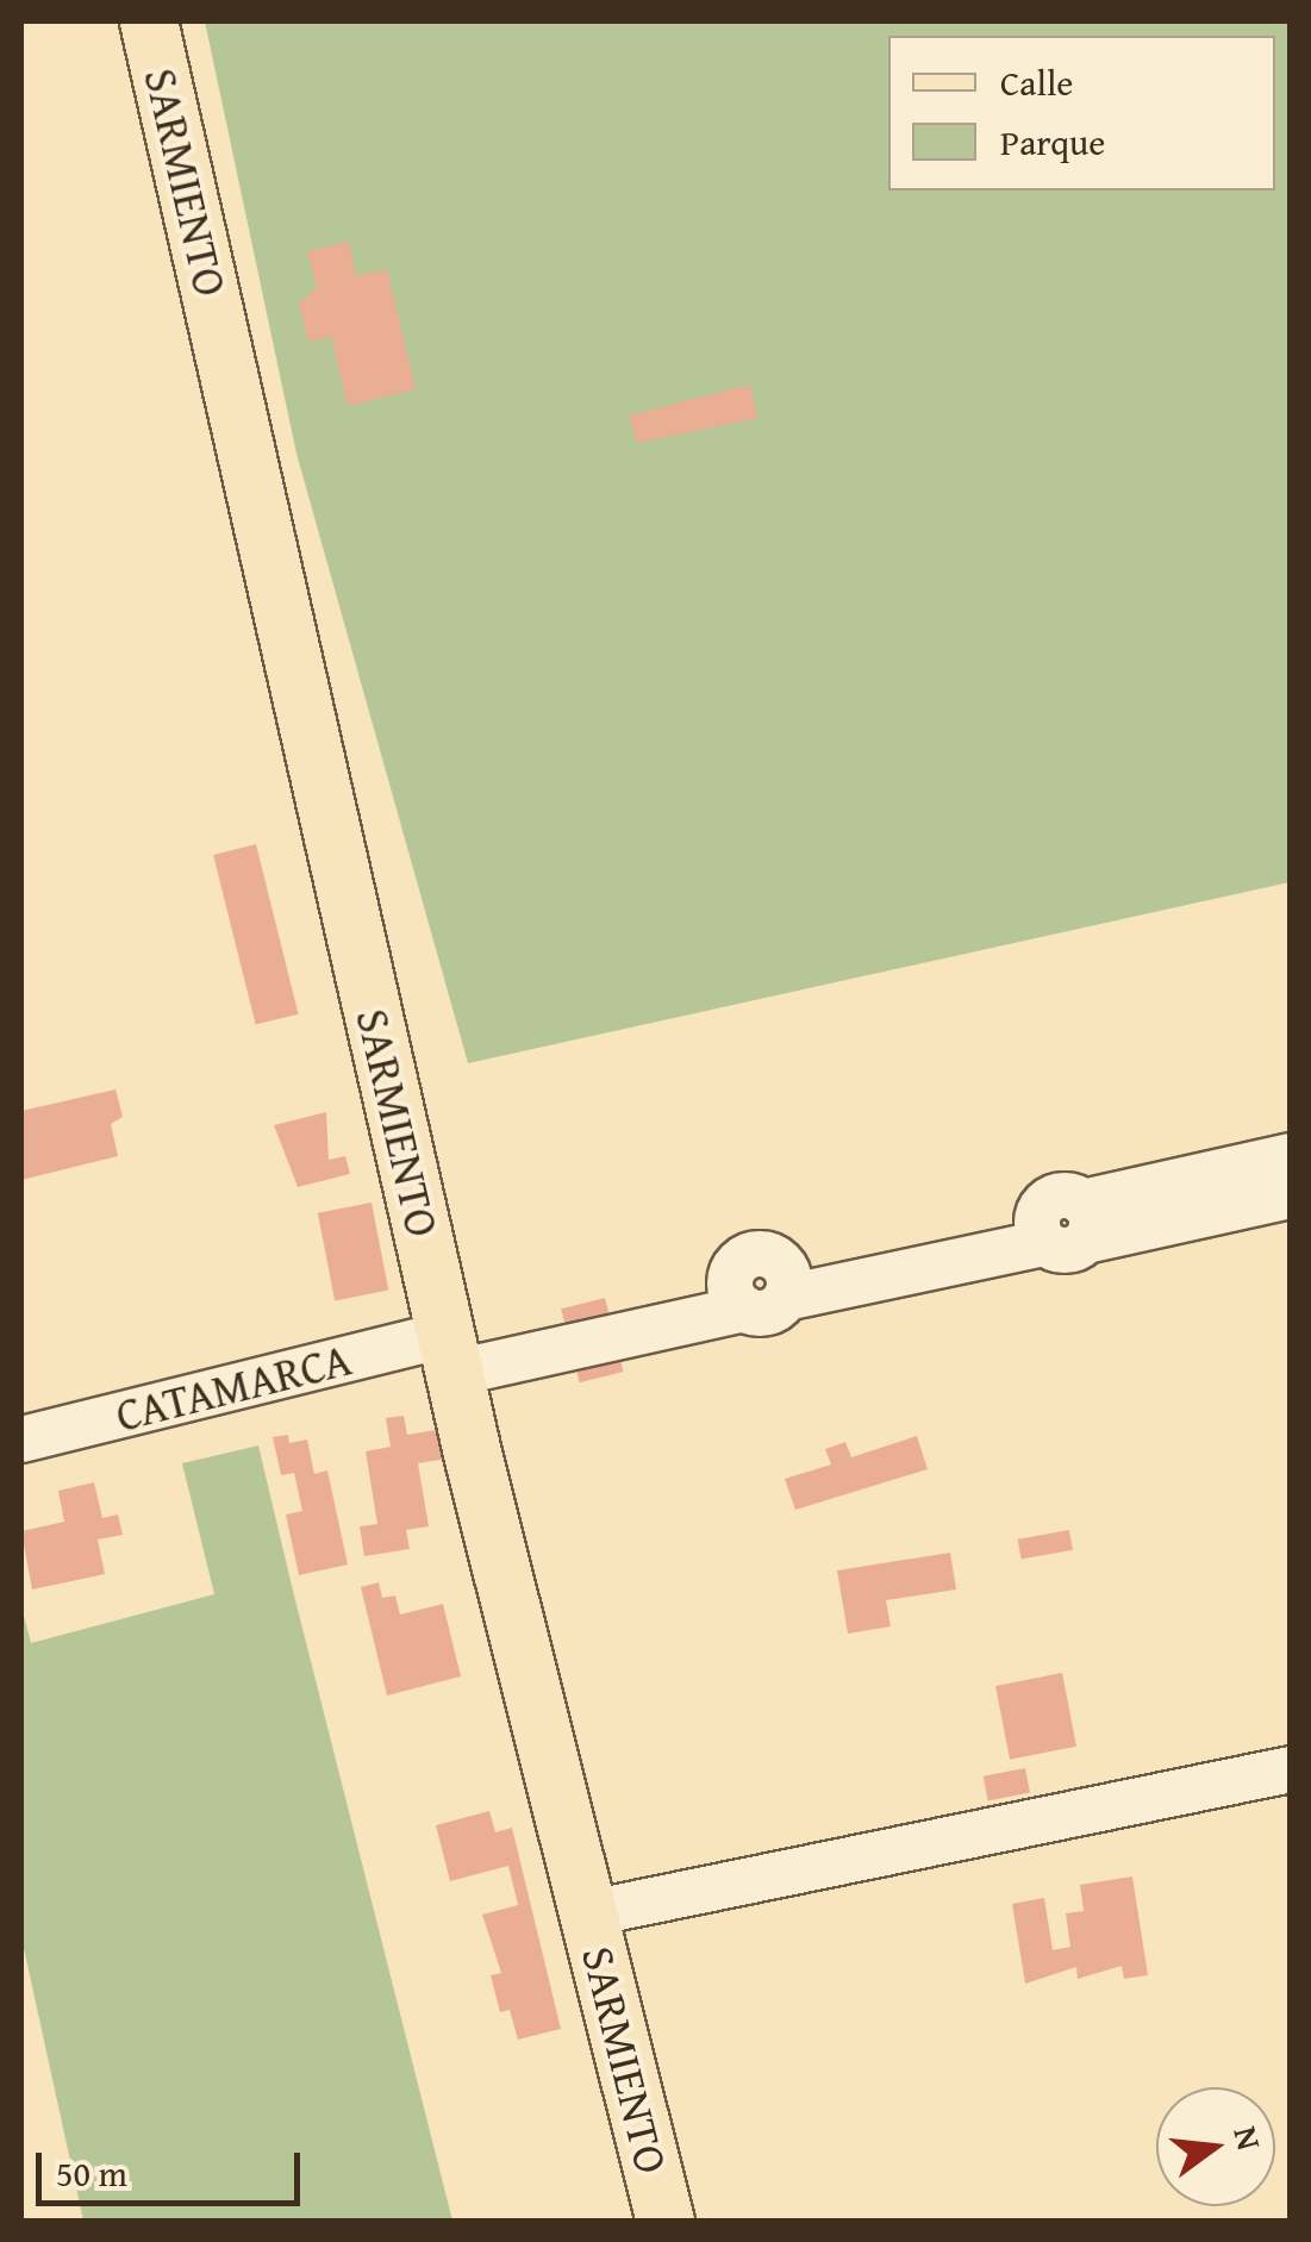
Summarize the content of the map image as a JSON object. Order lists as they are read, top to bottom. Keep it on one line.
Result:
{"streets":{"main road":["SARMIENTO"],"street":["CATAMARCA"]},"crossings":[["SARMIENTO","CATAMARCA"]],"legend":["Calle","Parque"],"scale_bar":"50 m","north":"right"}
